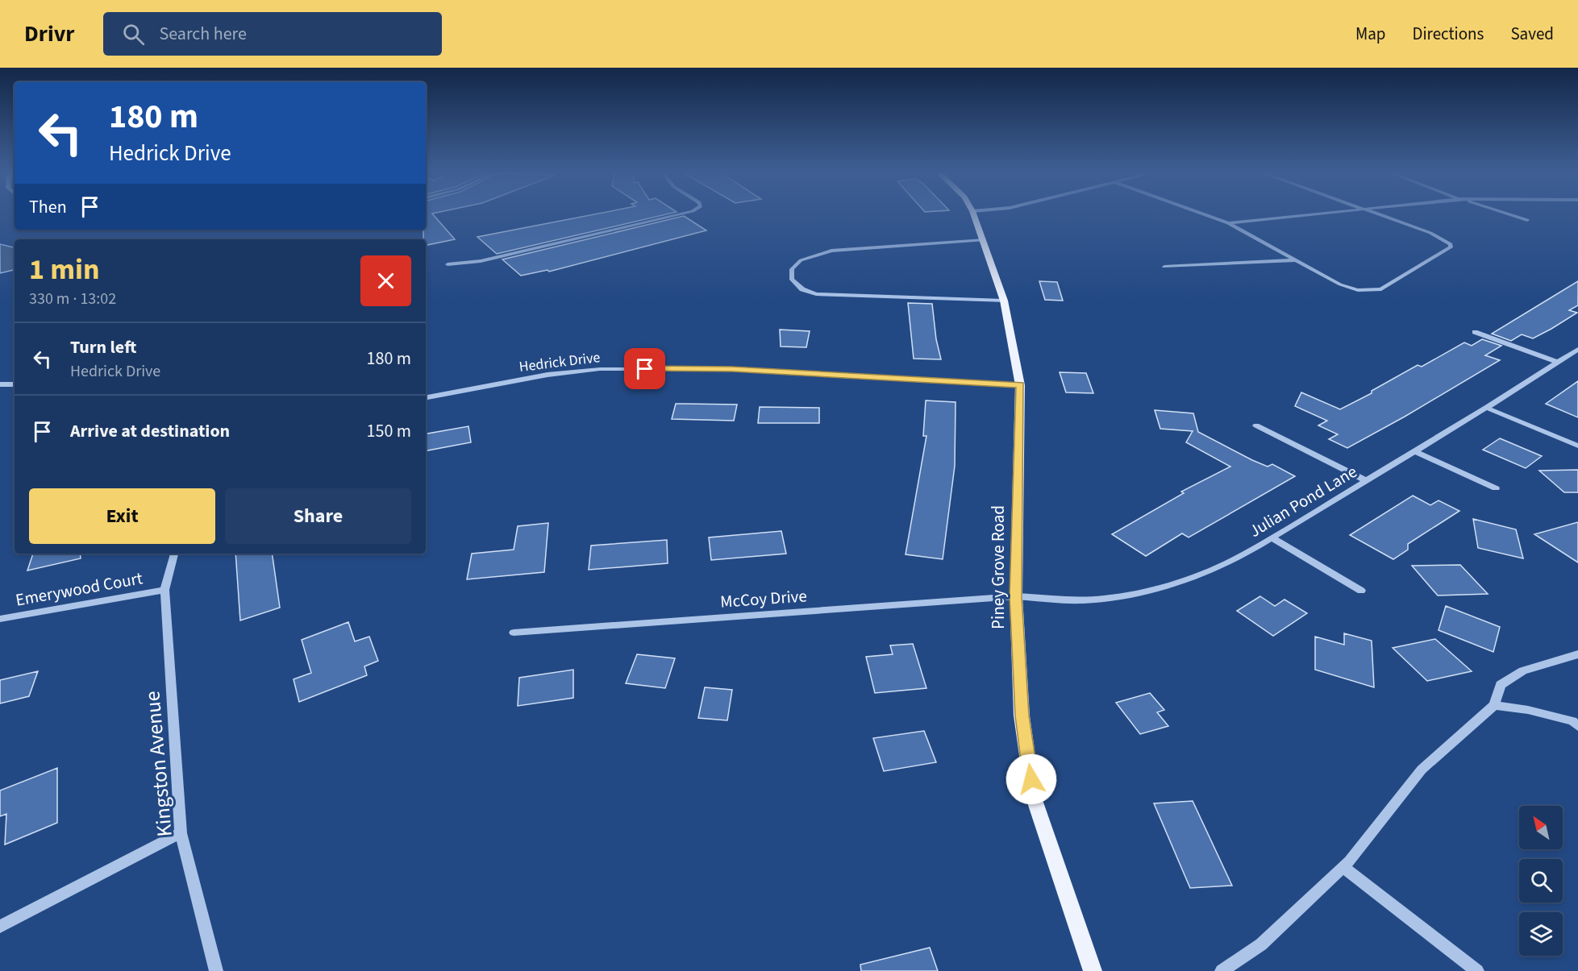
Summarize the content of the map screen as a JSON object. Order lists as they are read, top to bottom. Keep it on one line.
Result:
{"streets":{"main road":["Piney Grove Road"],"street":["Hedrick Drive","Julian Pond Lane","Emerywood Court","McCoy Drive","Kingston Avenue"]},"crossings":[["Hedrick Drive","Piney Grove Road"],["Julian Pond Lane","Piney Grove Road"],["Julian Pond Lane","McCoy Drive"],["Piney Grove Road","McCoy Drive"],["Emerywood Court","Kingston Avenue"]],"north":"top left","page":{"header":"Drivr","search":"Search here","nav":["Map","Directions","Saved"],"turn":["180 m","Hedrick Drive"],"then":"Then","heading":["1 min","330 m · 13:02"],"list":[{"name":"Turn left","note":"Hedrick Drive","value":"180 m"},{"name":"Arrive at destination","value":"150 m"}],"buttons":["Exit","Share"]}}
